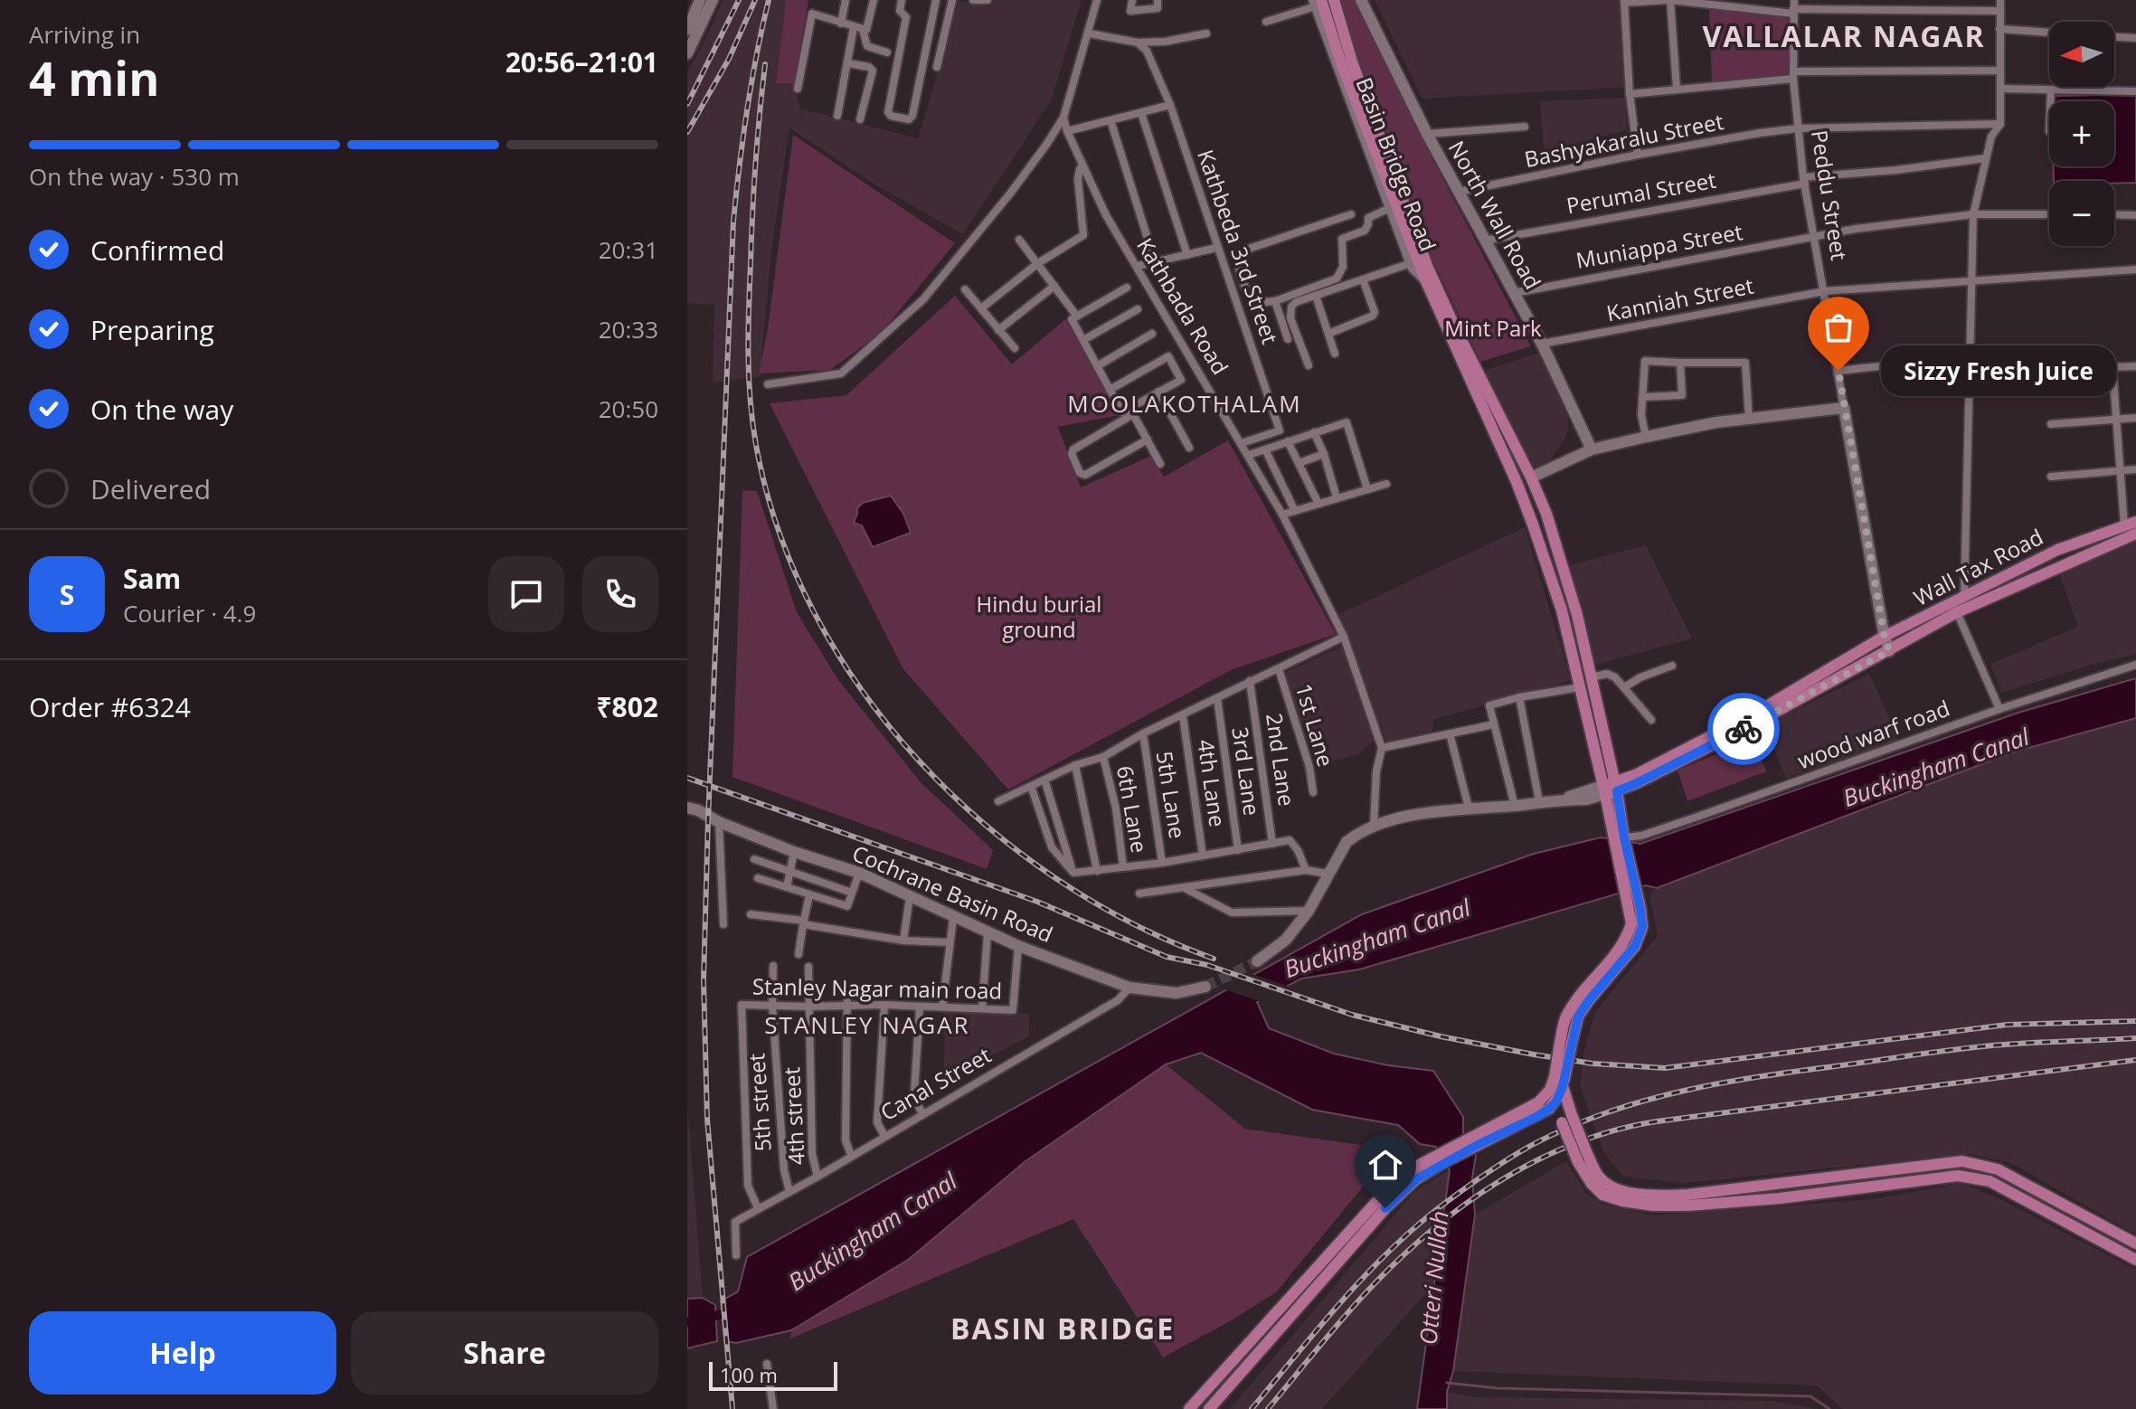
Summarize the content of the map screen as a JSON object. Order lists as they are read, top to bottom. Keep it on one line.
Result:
{"streets":{"main road":["Basin Bridge Road","Peddu Street","North Wall Road","Wall Tax Road","Cochrane Basin Road"],"street":["Bashyakaralu Street","Perumal Street","Kathbeda 3rd Street","Muniappa Street","Kanniah Street","Kathbada Road","1st Lane","wood warf road","2nd Lane","3rd Lane","4th Lane","5th Lane","6th Lane","Stanley Nagar main road","Canal Street","5th street","4th street"]},"crossings":[["Bashyakaralu Street","Peddu Street"],["Bashyakaralu Street","North Wall Road"],["Basin Bridge Road","Wall Tax Road"],["Perumal Street","Peddu Street"],["Perumal Street","North Wall Road"],["Peddu Street","Muniappa Street"],["Peddu Street","Kanniah Street"],["Peddu Street","Wall Tax Road"],["North Wall Road","Muniappa Street"],["North Wall Road","Kanniah Street"],["Kathbeda 3rd Street","Kathbada Road"],["Cochrane Basin Road","Stanley Nagar main road"],["Cochrane Basin Road","Canal Street"],["Stanley Nagar main road","Canal Street"],["Stanley Nagar main road","5th street"],["Stanley Nagar main road","4th street"],["Canal Street","5th street"],["Canal Street","4th street"]],"districts":["VALLALAR NAGAR","MOOLAKOTHALAM","STANLEY NAGAR","BASIN BRIDGE"],"water":["Buckingham Canal","Otteri Nullah"],"parks":["Mint Park","Hindu burial ground"],"places":["Sizzy Fresh Juice"],"scale_bar":"100 m","north":"left","page":{"heading":["4 min","Arriving in","20:56–21:01"],"panel":["Sam","Courier · 4.9","Order #6324","₹802"],"map_buttons":["+","−"],"bar":"On the way · 530 m","list":[["Confirmed","20:31"],["Preparing","20:33"],["On the way","20:50"],"Delivered"],"bubble":"Sizzy Fresh Juice","round":"S","buttons":["Help","Share"],"scale":"100 m"}}
